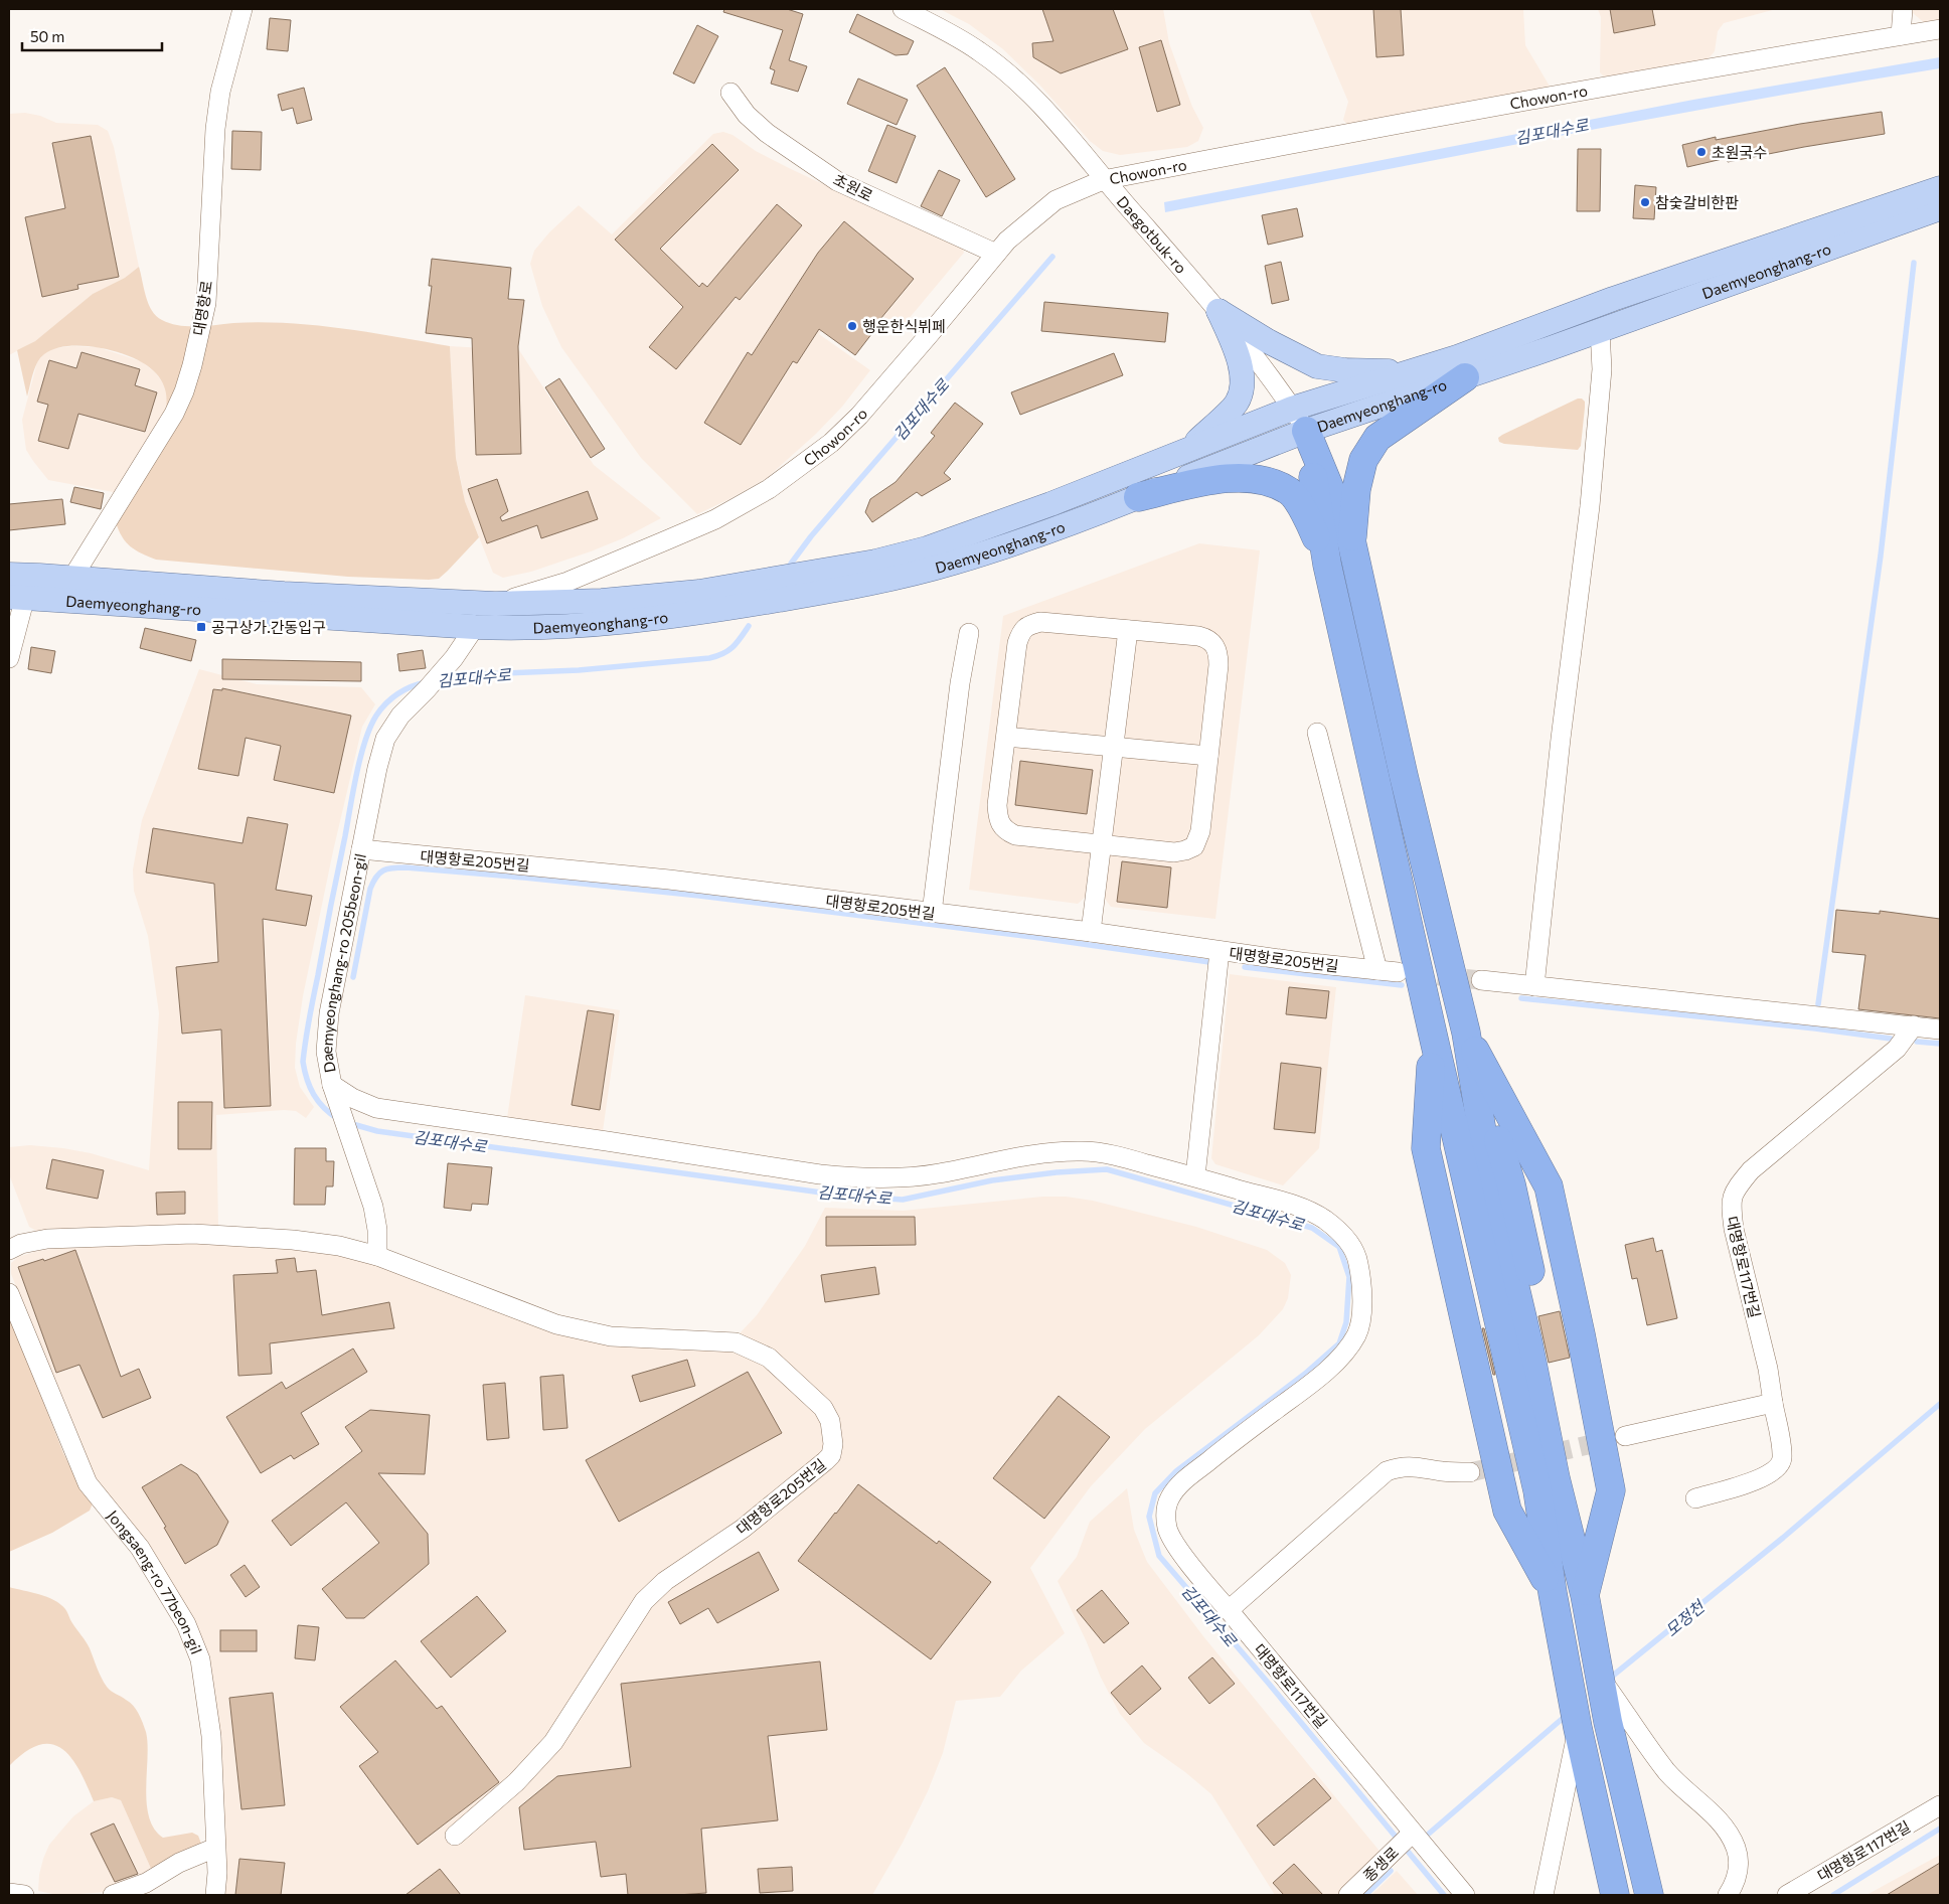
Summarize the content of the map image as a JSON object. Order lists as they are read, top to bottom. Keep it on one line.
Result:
{"streets":{"main road":["Daemyeonghang-ro"],"street":["Chowon-ro","초원로","Daegotbuk-ro","대명항로","대명항로205번길","Daemyeonghang-ro 205beon-gil","대명항로117번길","Jongsaeng-ro 77beon-gil","종생로"]},"crossings":[["Chowon-ro","초원로"],["Chowon-ro","Daegotbuk-ro"],["Chowon-ro","Daemyeonghang-ro"],["Daegotbuk-ro","Daemyeonghang-ro"],["Daemyeonghang-ro","대명항로"],["Daemyeonghang-ro","Daemyeonghang-ro 205beon-gil"],["대명항로205번길","Daemyeonghang-ro 205beon-gil"],["대명항로117번길","종생로"]],"water":["김포대수로","모정천"],"places":{"other":["초원국수","참숯갈비한판","행운한식뷔페"],"transit":["공구상가.간동입구"]},"scale_bar":"50 m"}
